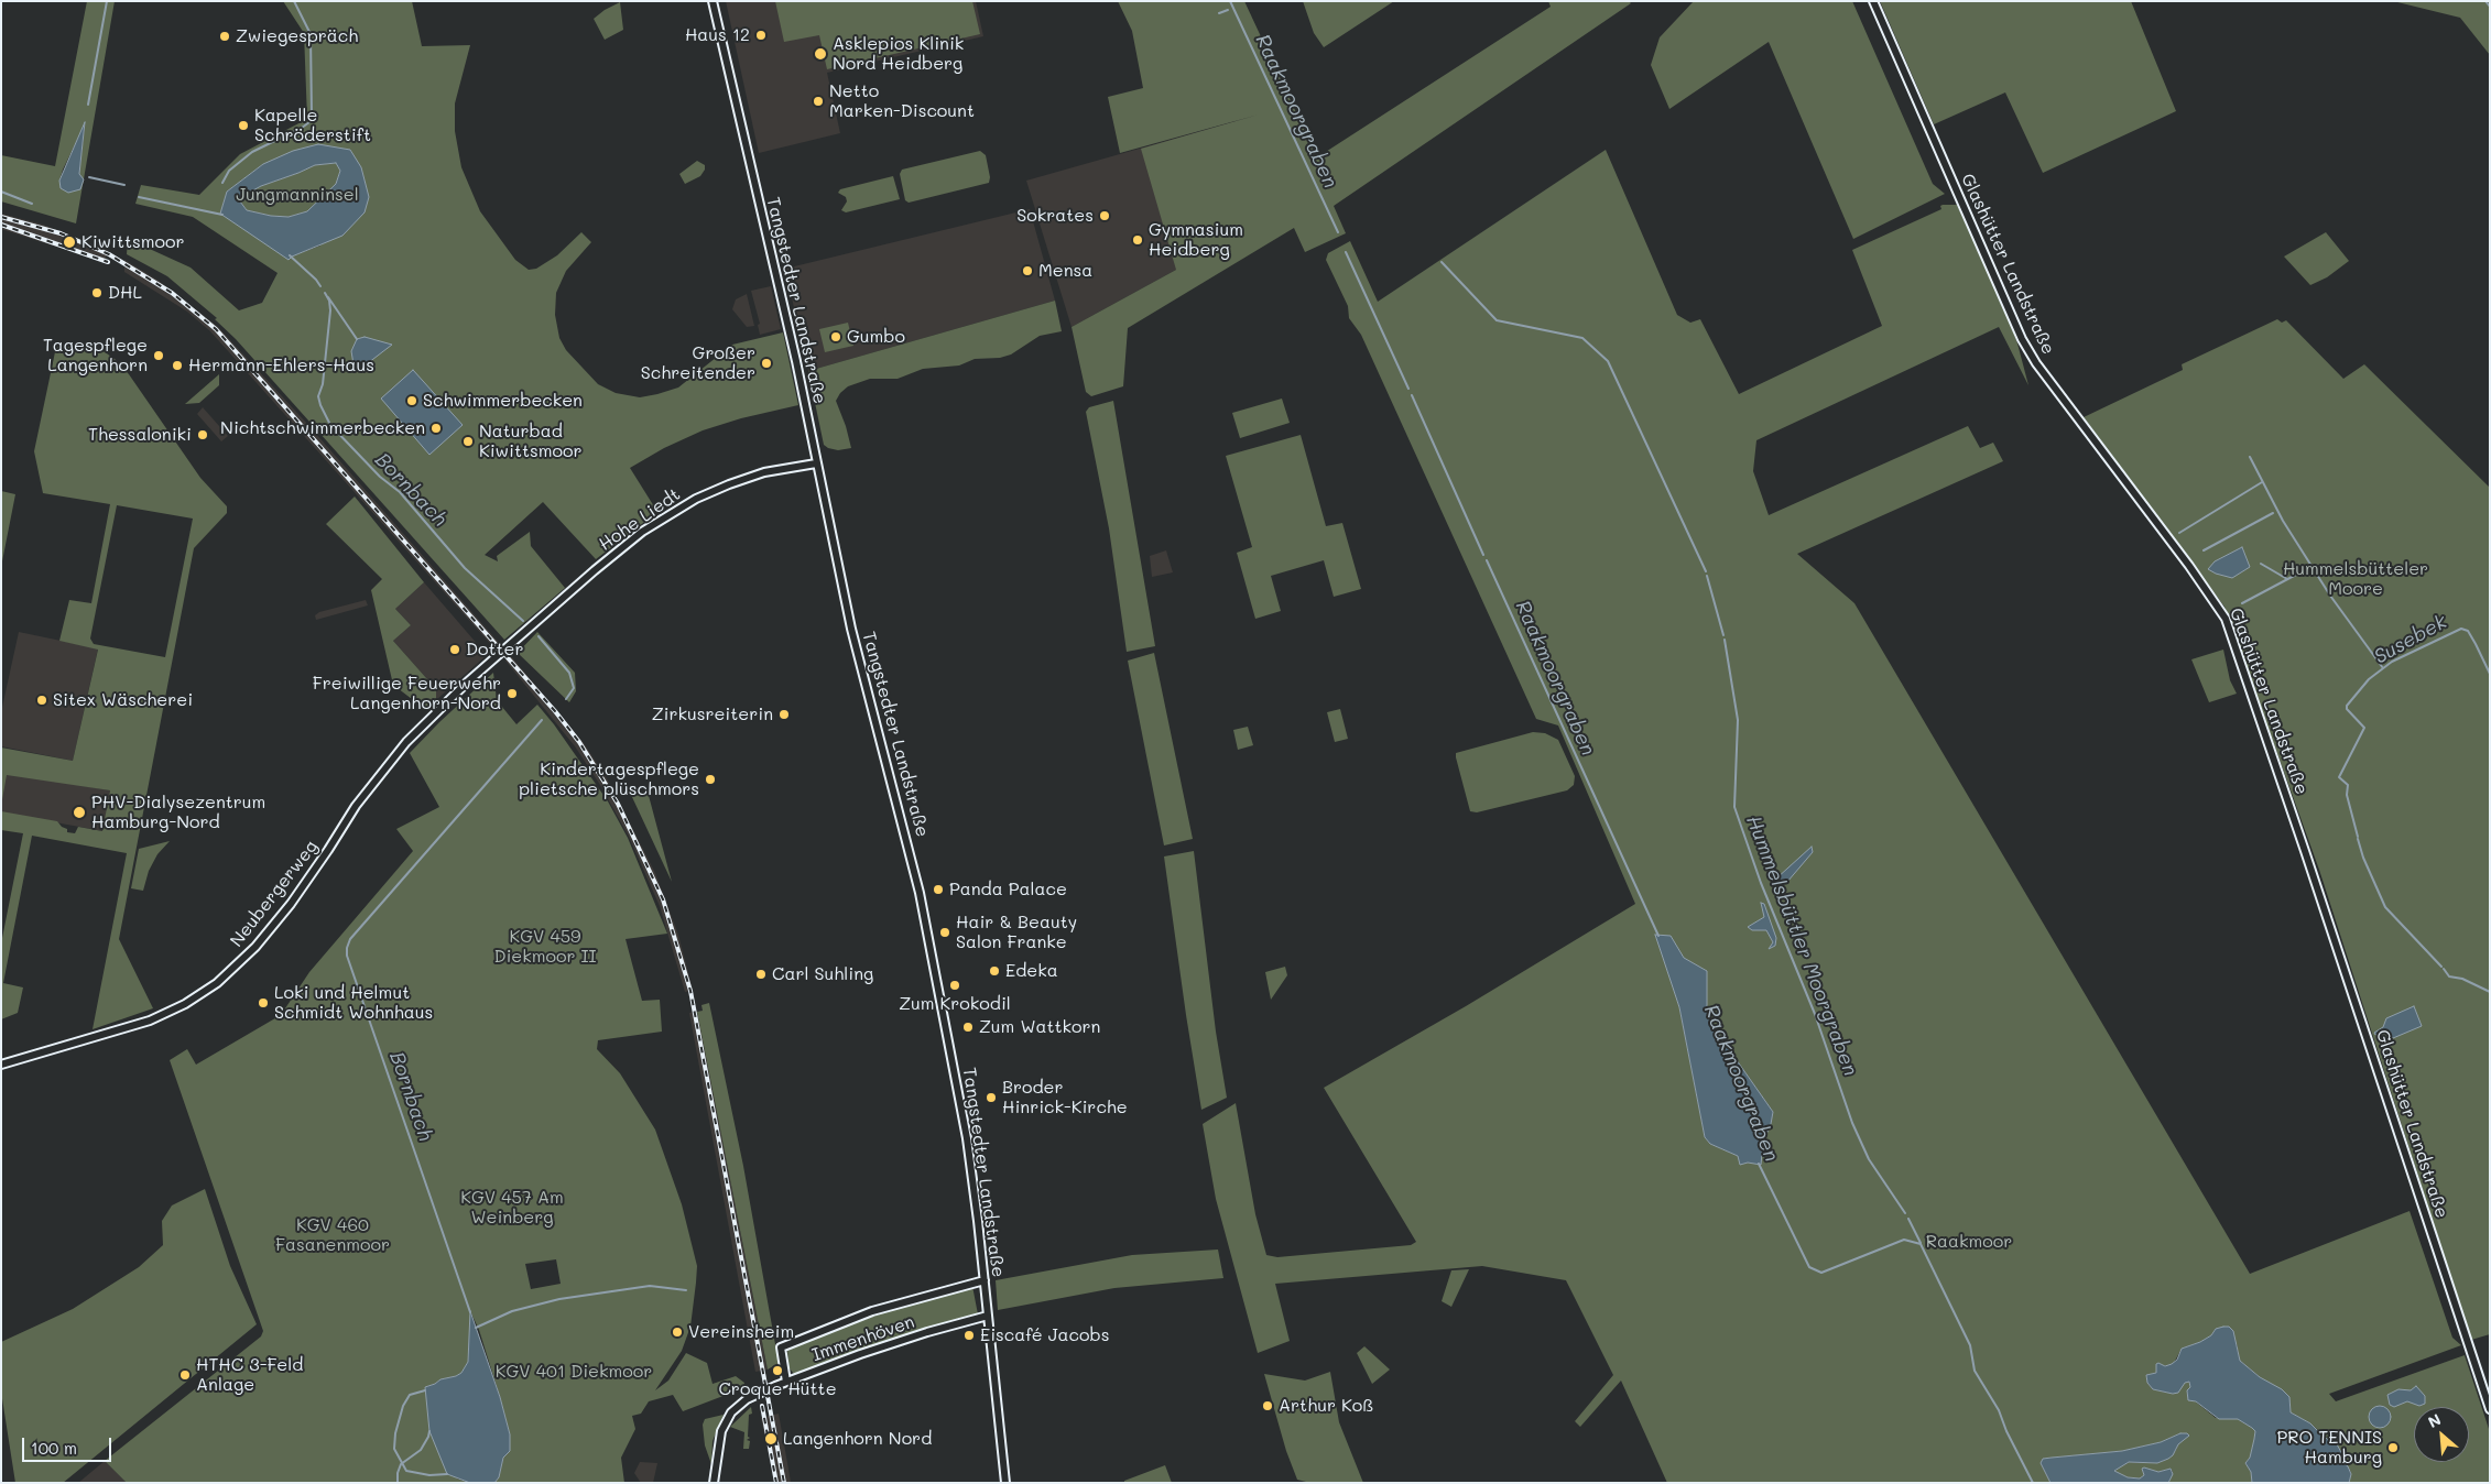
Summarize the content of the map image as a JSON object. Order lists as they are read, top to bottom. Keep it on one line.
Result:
{"streets":{"street":["Glashütter Landstraße","Tangstedter Landstraße","Hohe Liedt","Neubergerweg","Immenhöven"]},"crossings":[["Tangstedter Landstraße","Hohe Liedt"],["Tangstedter Landstraße","Immenhöven"],["Hohe Liedt","Neubergerweg"]],"water":["Raakmoorgraben","Bornbach","Susebek","Hummelsbüttler Moorgraben"],"parks":["Jungmanninsel","Hummelsbütteler Moore","KGV 459 Diekmoor II","KGV 457 Am Weinberg","KGV 460 Fasanenmoor","Raakmoor","KGV 401 Diekmoor"],"places":["Haus 12","Zwiegespräch","Asklepios Klinik Nord Heidberg","Netto Marken-Discount","Kapelle Schröderstift","Sokrates","Gymnasium Heidberg","Kiwittsmoor","Mensa","DHL","Gumbo","Tagespflege Langenhorn","Großer Schreitender","Hermann-Ehlers-Haus","Schwimmerbecken","Nichtschwimmerbecken","Thessaloniki","Naturbad Kiwittsmoor","Dotter","Freiwillige Feuerwehr Langenhorn-Nord","Sitex Wäscherei","Zirkusreiterin","Kindertagespflege plietsche plüschmors","PHV-Dialysezentrum Hamburg-Nord","Panda Palace","Hair & Beauty Salon Franke","Edeka","Carl Suhling","Zum Krokodil","Loki und Helmut Schmidt Wohnhaus","Zum Wattkorn","Broder Hinrick-Kirche","Vereinsheim","Eiscafé Jacobs","Croque Hütte","HTHC 3-Feld Anlage","Arthur Koß","Langenhorn Nord","PRO TENNIS Hamburg"],"scale_bar":"100 m","north":"top left"}
